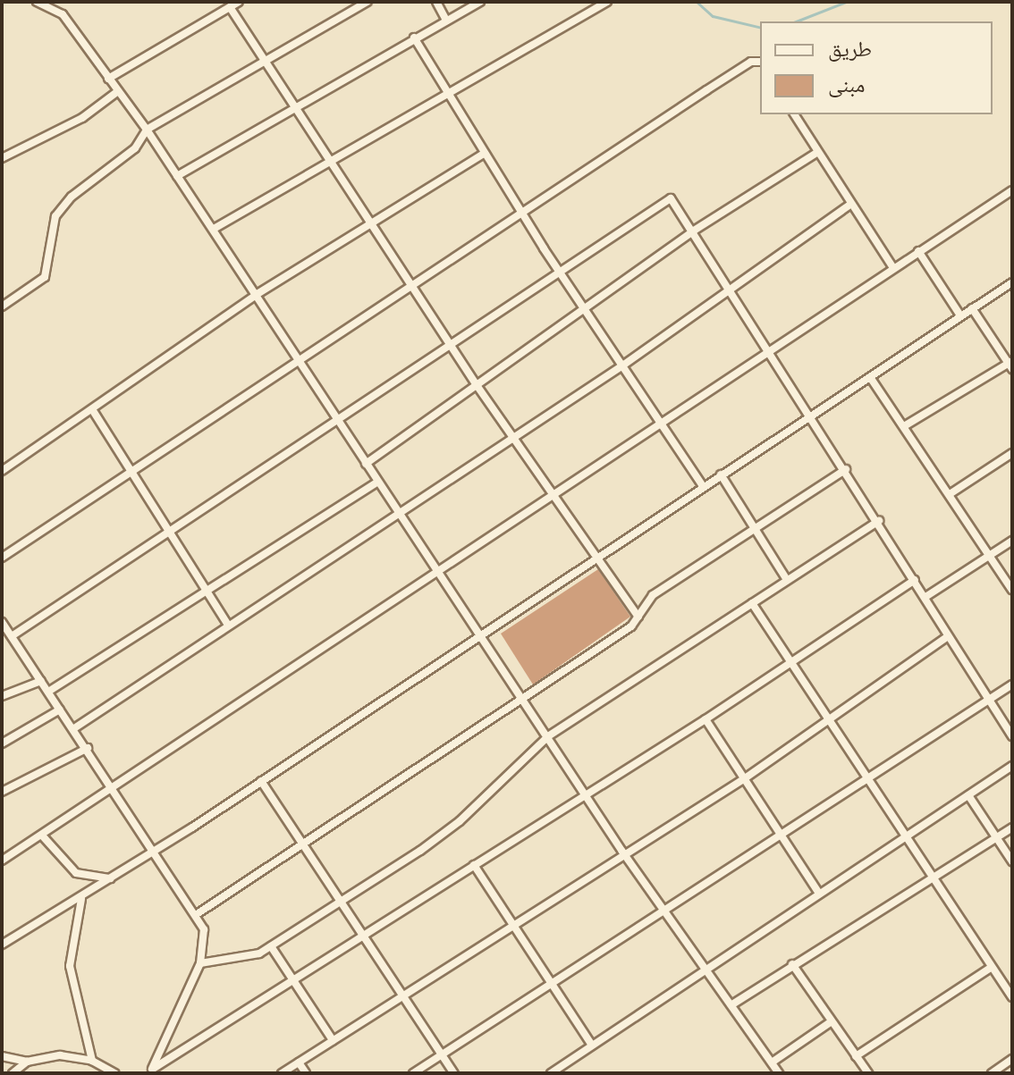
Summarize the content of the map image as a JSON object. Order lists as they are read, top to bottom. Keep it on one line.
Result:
{"legend":["طريق","مبنى"]}
